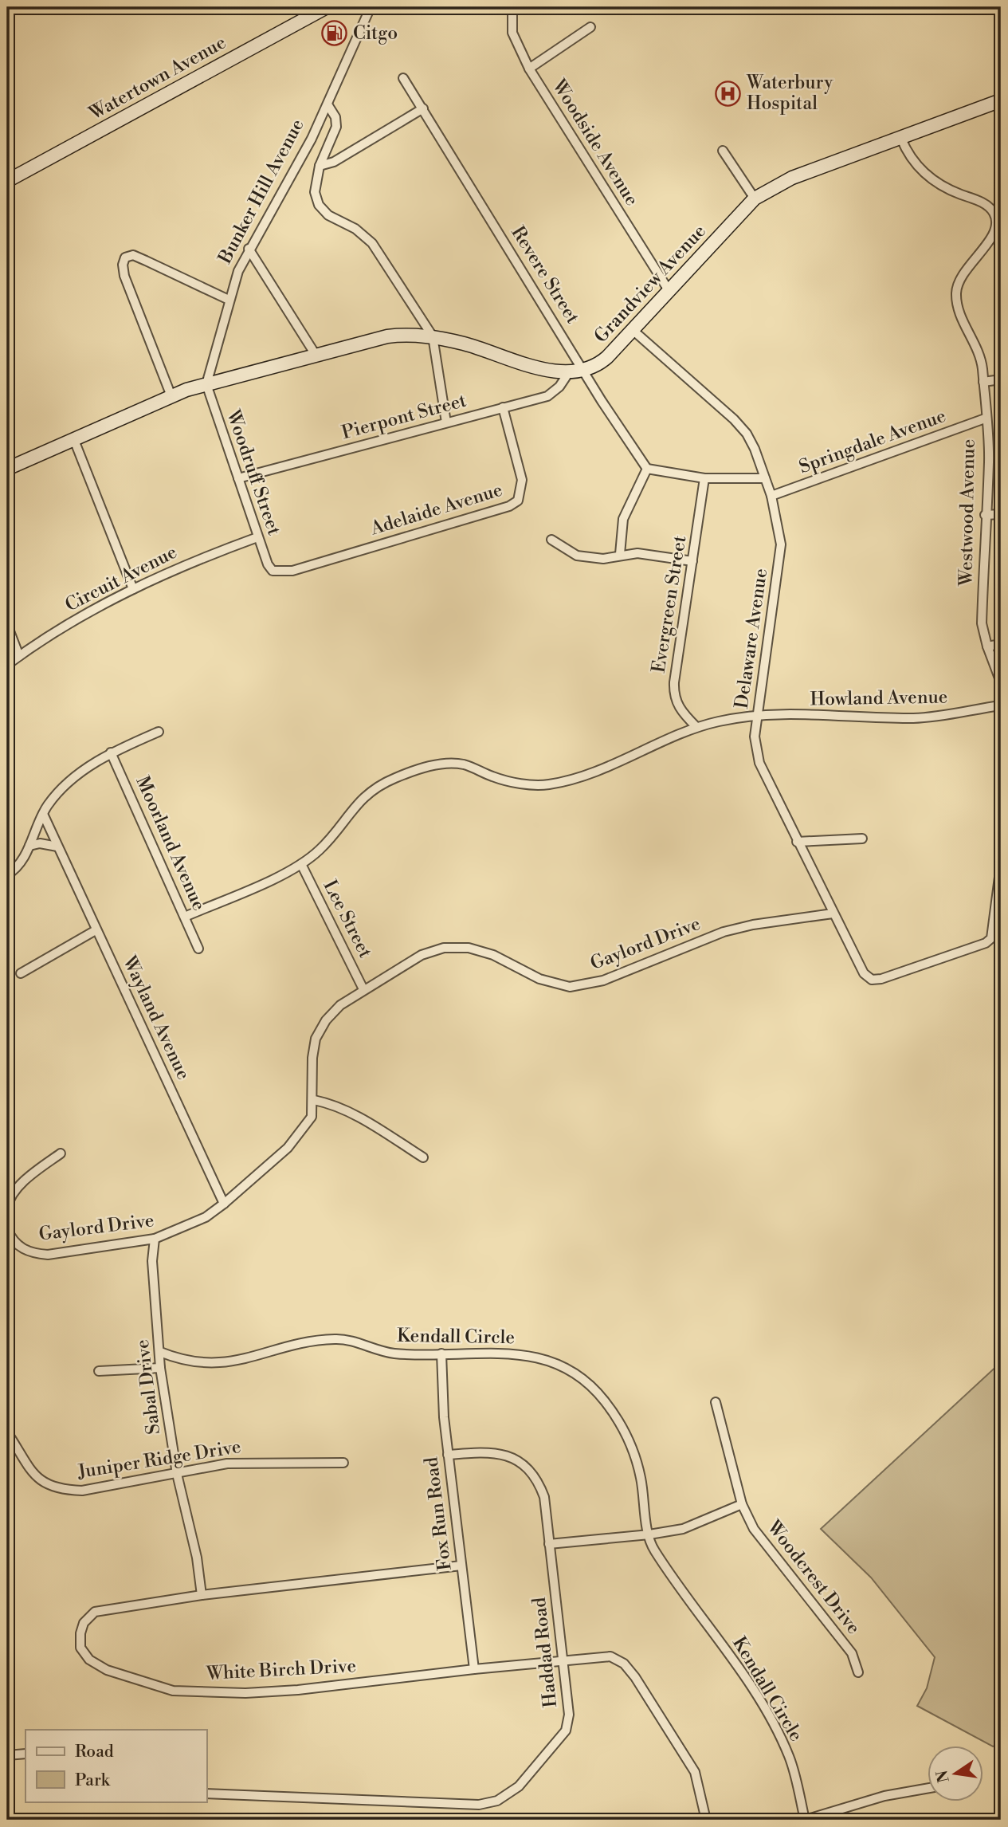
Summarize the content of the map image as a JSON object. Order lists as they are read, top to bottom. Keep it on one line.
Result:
{"streets":{"main road":["Watertown Avenue","Grandview Avenue"],"street":["Woodside Avenue","Bunker Hill Avenue","Revere Street","Pierpont Street","Springdale Avenue","Woodruff Street","Adelaide Avenue","Westwood Avenue","Circuit Avenue","Evergreen Street","Delaware Avenue","Howland Avenue","Moorland Avenue","Lee Street","Gaylord Drive","Wayland Avenue","Kendall Circle","Sabal Drive","Juniper Ridge Drive","Fox Run Road","Woodcrest Drive","Haddad Road","White Birch Drive"]},"crossings":[["Woodside Avenue","Grandview Avenue"],["Bunker Hill Avenue","Grandview Avenue"],["Bunker Hill Avenue","Woodruff Street"],["Revere Street","Grandview Avenue"],["Grandview Avenue","Pierpont Street"],["Grandview Avenue","Woodruff Street"],["Grandview Avenue","Westwood Avenue"],["Grandview Avenue","Delaware Avenue"],["Pierpont Street","Woodruff Street"],["Pierpont Street","Adelaide Avenue"],["Springdale Avenue","Westwood Avenue"],["Springdale Avenue","Delaware Avenue"],["Woodruff Street","Adelaide Avenue"],["Woodruff Street","Circuit Avenue"],["Evergreen Street","Howland Avenue"],["Delaware Avenue","Howland Avenue"],["Delaware Avenue","Gaylord Drive"],["Howland Avenue","Moorland Avenue"],["Howland Avenue","Lee Street"],["Lee Street","Gaylord Drive"],["Gaylord Drive","Wayland Avenue"],["Gaylord Drive","Sabal Drive"],["Kendall Circle","Sabal Drive"],["Kendall Circle","Fox Run Road"],["Sabal Drive","Juniper Ridge Drive"],["Sabal Drive","White Birch Drive"],["Fox Run Road","Haddad Road"],["Fox Run Road","White Birch Drive"],["Haddad Road","White Birch Drive"]],"places":{"fuel station":["Citgo"],"hospital":["Waterbury Hospital"]},"legend":["Road","Park"],"north":"left"}
